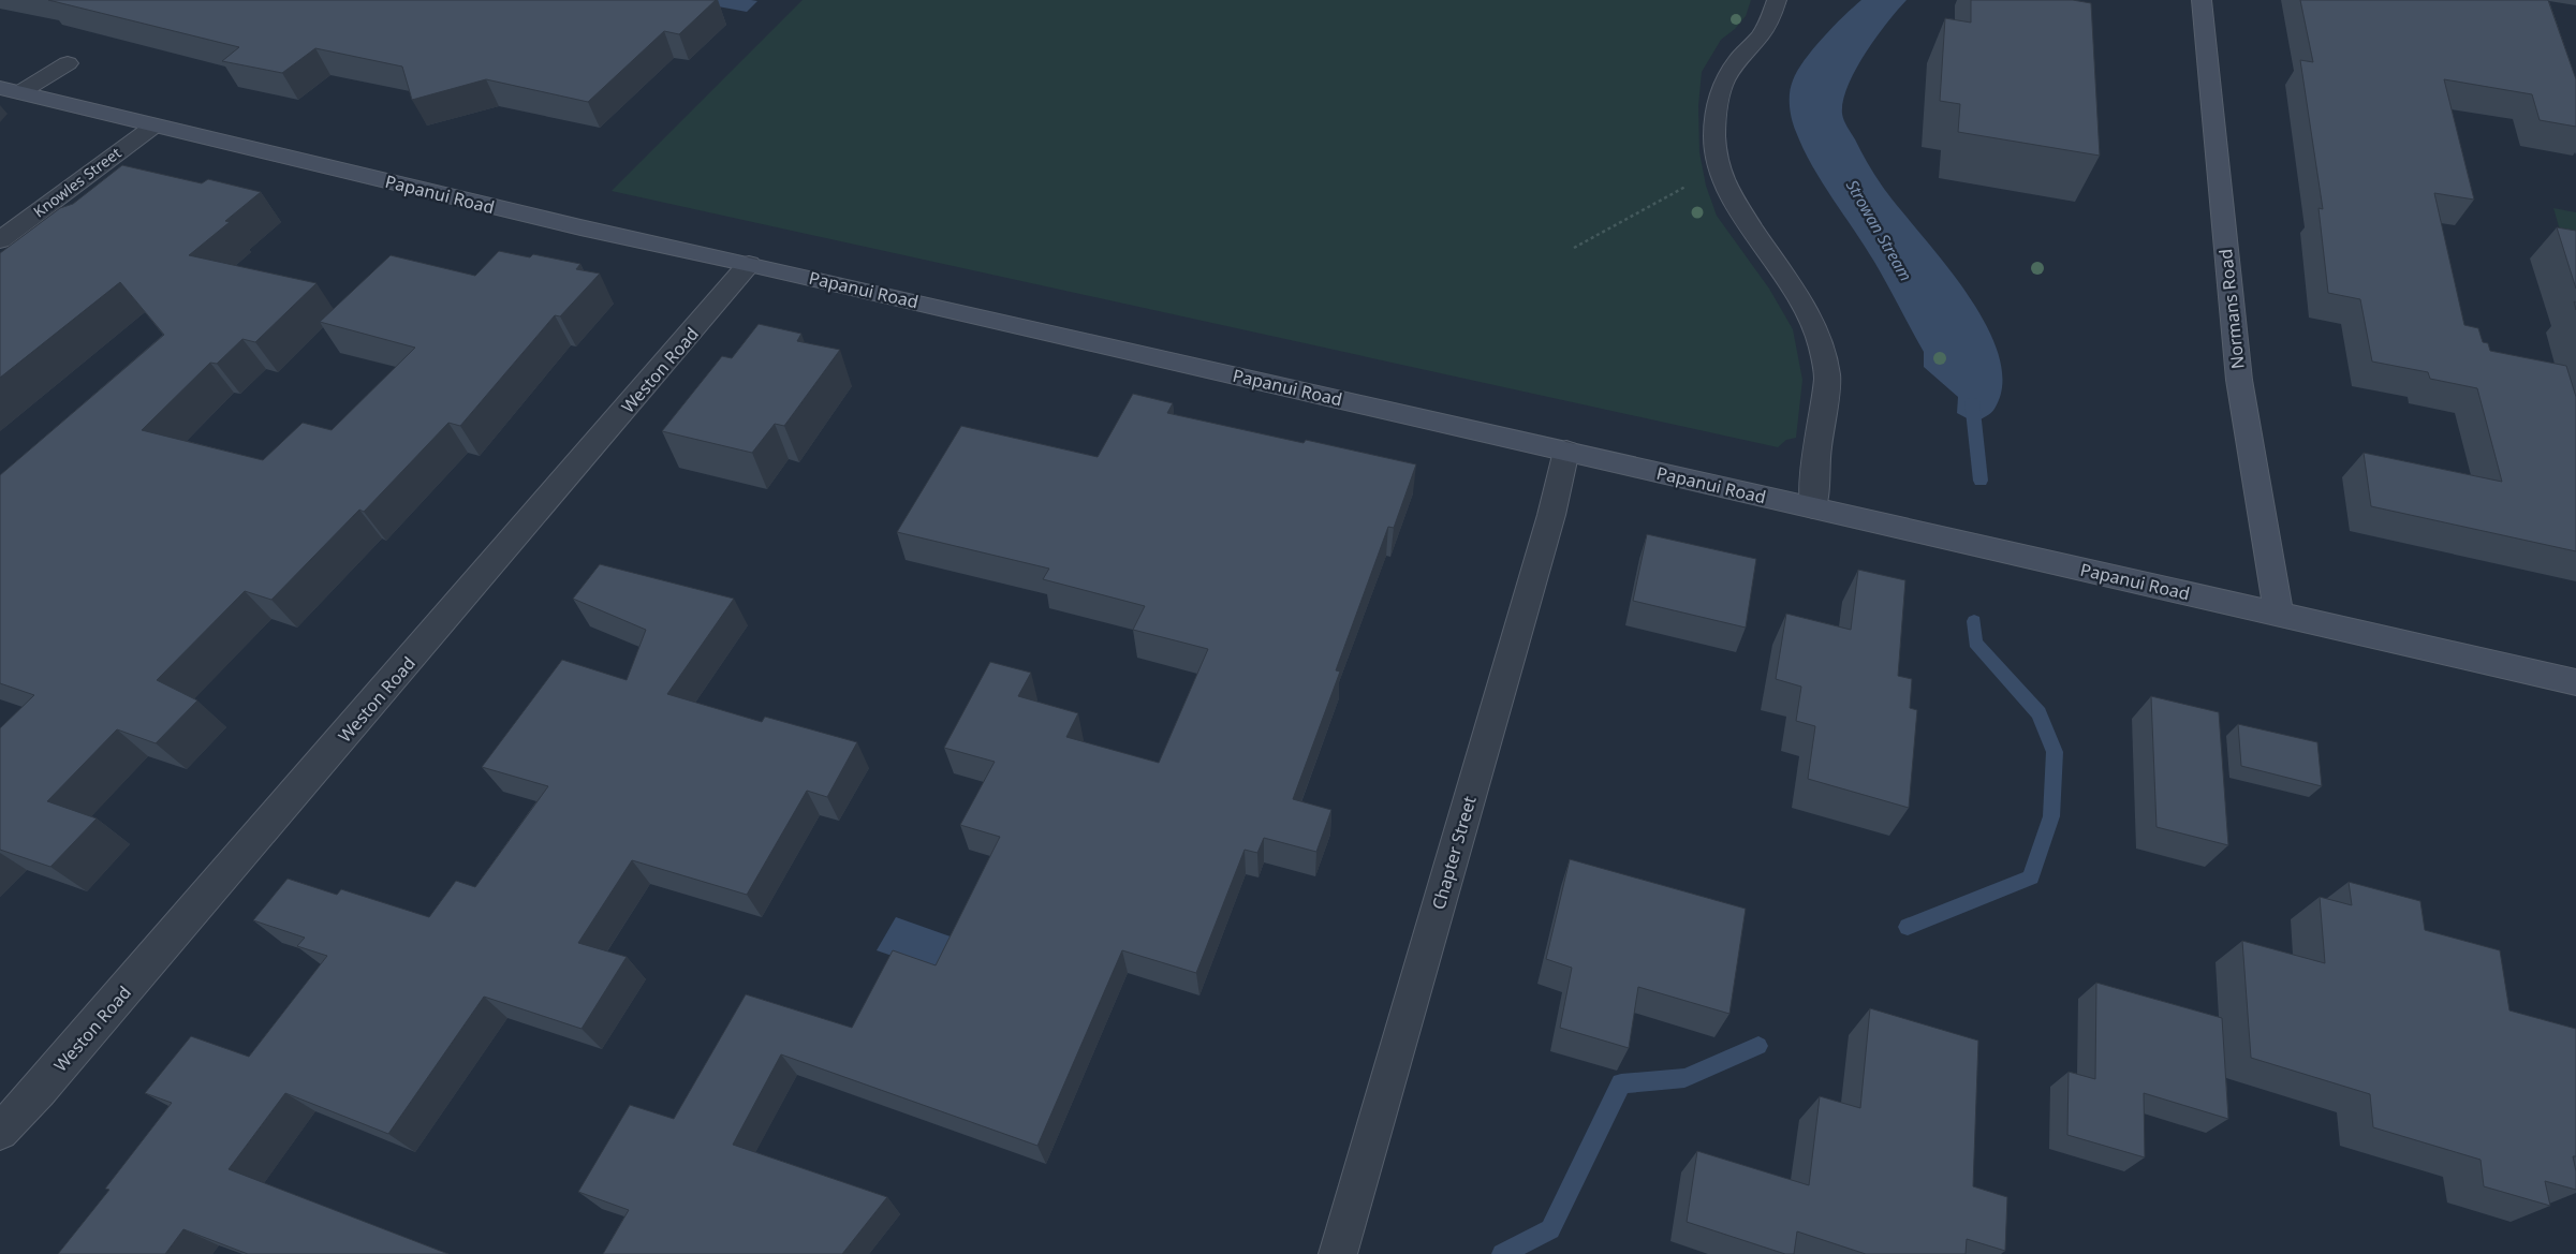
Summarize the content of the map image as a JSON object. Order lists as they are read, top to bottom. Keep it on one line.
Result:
{"streets":{"main road":["Papanui Road","Normans Road"],"street":["Knowles Street","Weston Road","Chapter Street"]},"crossings":[["Knowles Street","Papanui Road"],["Papanui Road","Normans Road"],["Papanui Road","Weston Road"],["Papanui Road","Chapter Street"]],"water":["Strowan Stream"]}
